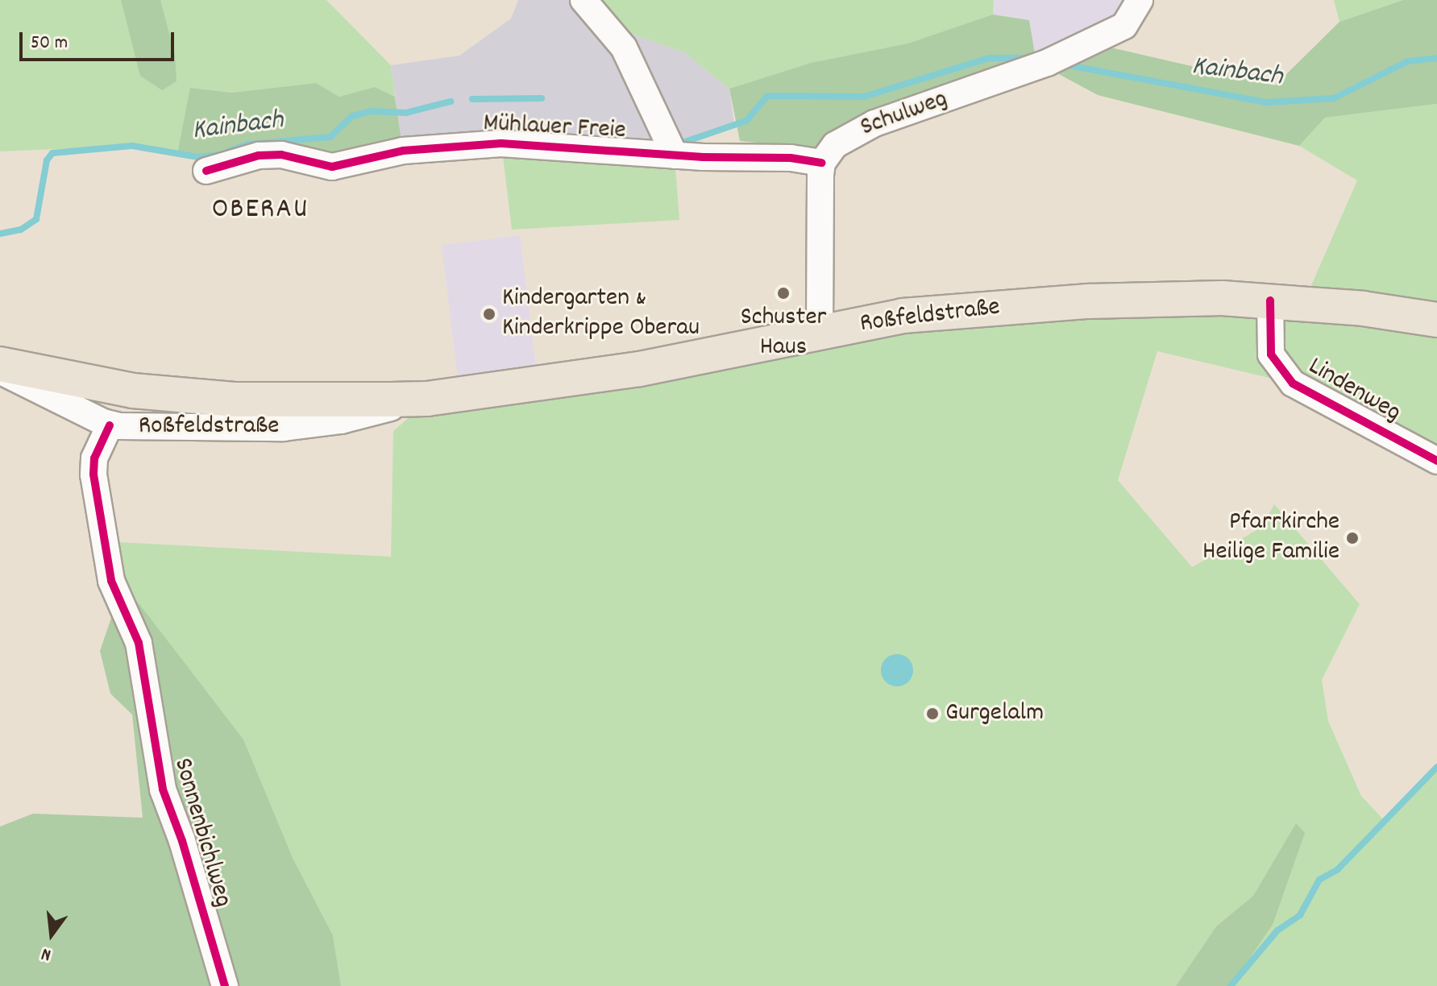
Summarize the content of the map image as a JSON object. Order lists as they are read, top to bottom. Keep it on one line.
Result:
{"streets":{"main road":["Roßfeldstraße"],"street":["Schulweg","Mühlauer Freie","Lindenweg","Sonnenbichlweg"]},"crossings":[["Schulweg","Mühlauer Freie"],["Roßfeldstraße","Lindenweg"],["Roßfeldstraße","Sonnenbichlweg"]],"districts":["OBERAU"],"water":["Kainbach"],"places":["Schuster Haus","Kindergarten & Kinderkrippe Oberau","Pfarrkirche Heilige Familie","Gurgelalm"],"scale_bar":"50 m","north":"bottom"}
